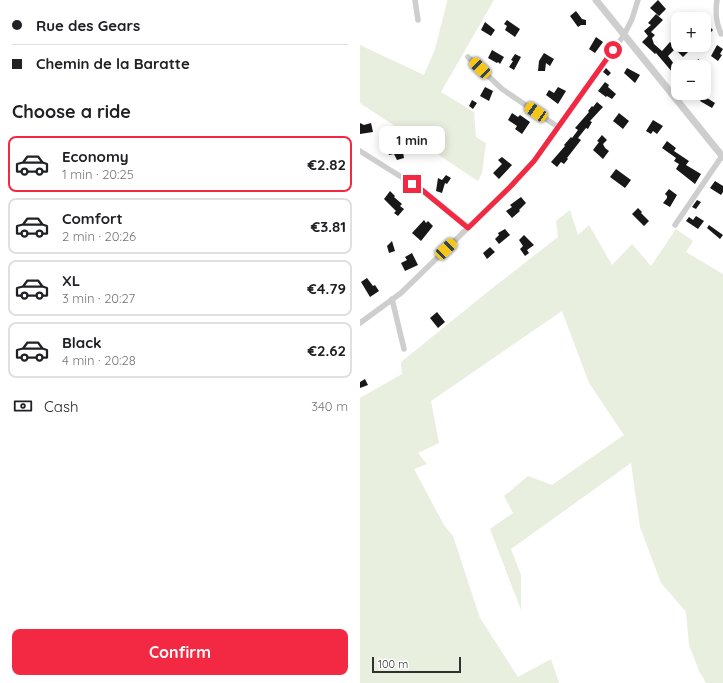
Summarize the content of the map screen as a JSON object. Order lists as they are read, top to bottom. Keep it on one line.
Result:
{"scale_bar":"100 m","page":{"banner":["Rue des Gears","Chemin de la Baratte"],"map_buttons":["+","−"],"heading":"Choose a ride","bubble":"1 min","list":[{"name":"Economy","note":"1 min · 20:25","value":"€2.82"},{"name":"Comfort","note":"2 min · 20:26","value":"€3.81"},{"name":"XL","note":"3 min · 20:27","value":"€4.79"},{"name":"Black","note":"4 min · 20:28","value":"€2.62"}],"pay":["Cash","340 m"],"buttons":"Confirm","scale":"100 m"}}
